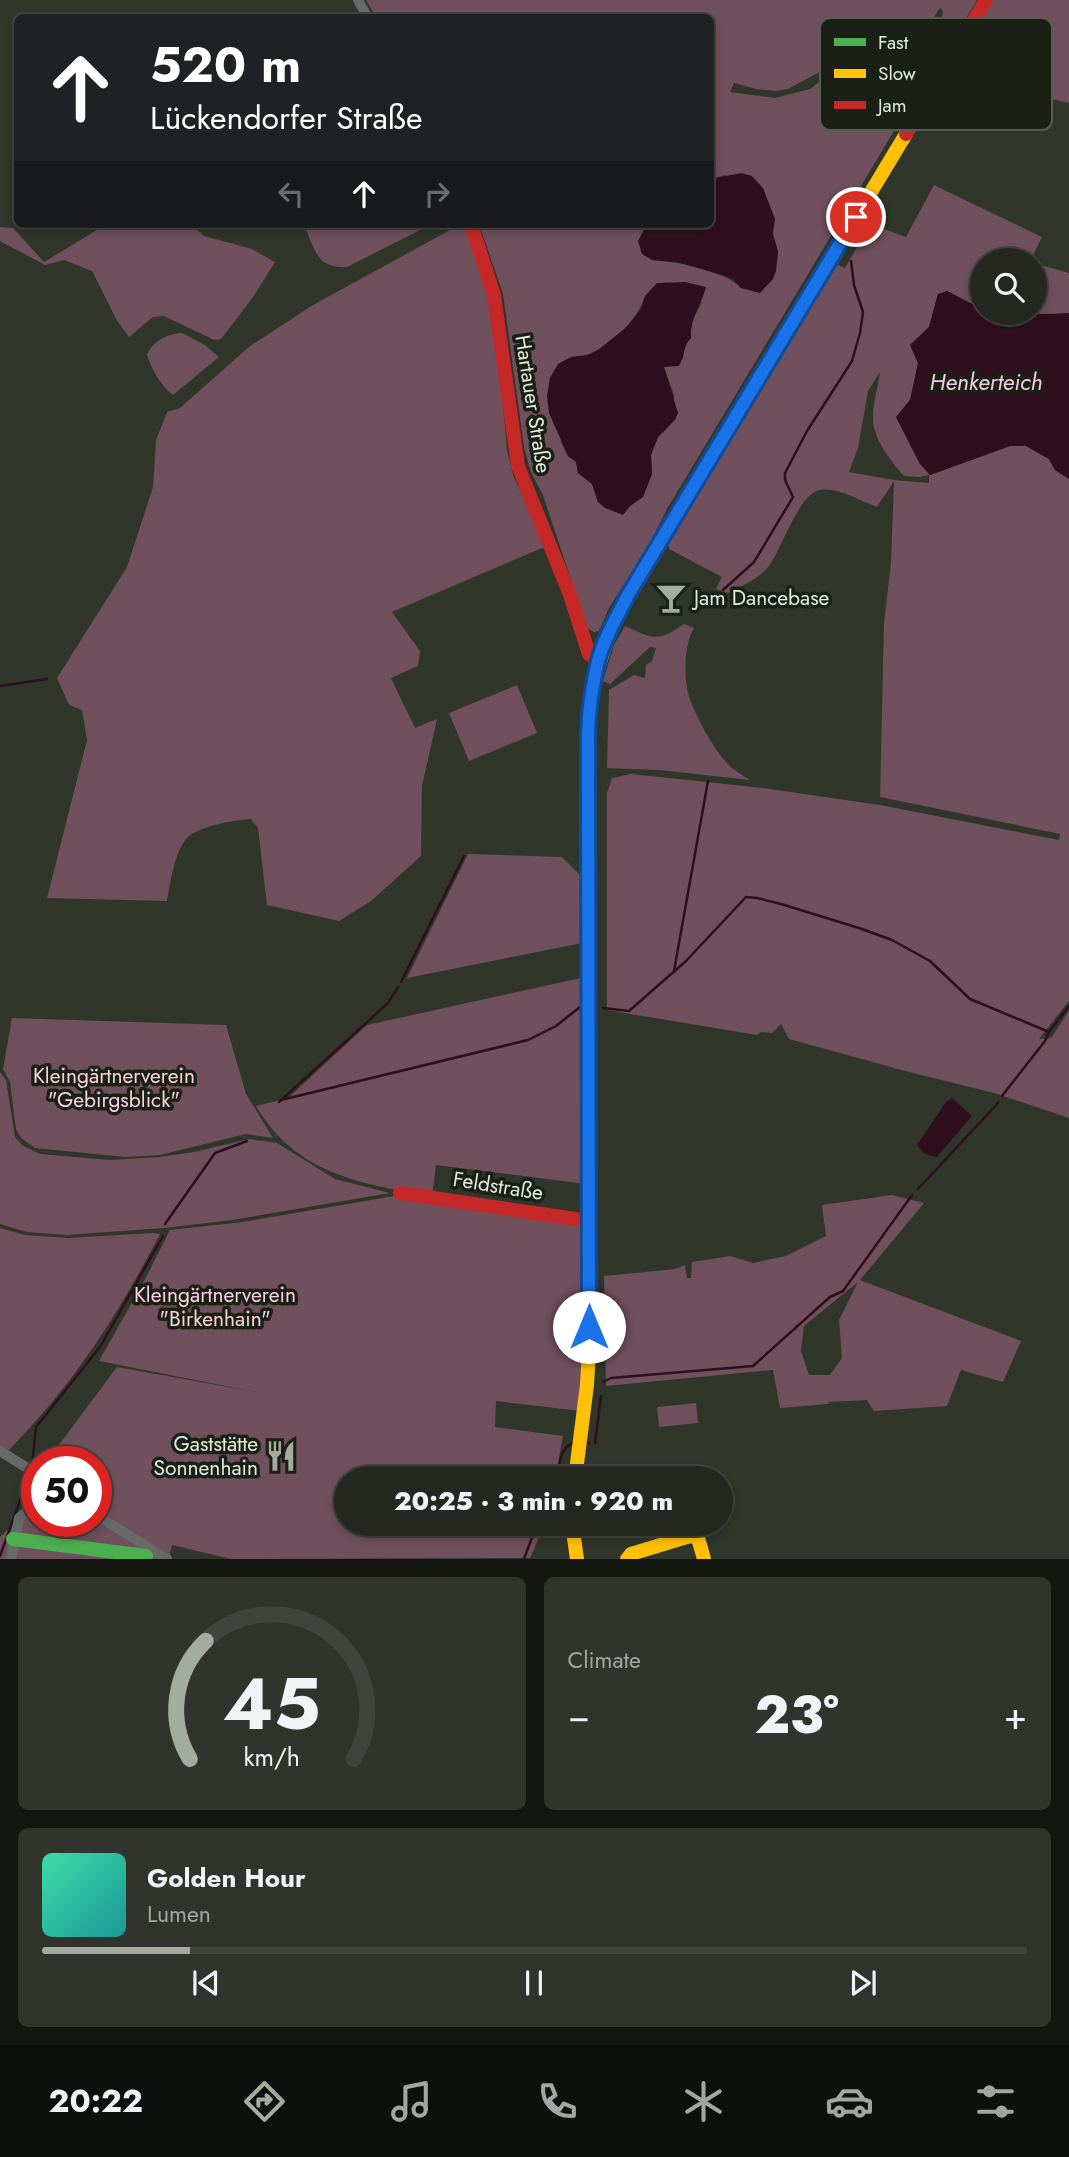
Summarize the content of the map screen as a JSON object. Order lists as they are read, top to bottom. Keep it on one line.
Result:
{"streets":{"main road":["Hartauer Straße","Feldstraße"]},"water":["Henkerteich"],"parks":["Kleingärtnerverein \"Gebirgsblick\"","Kleingärtnerverein \"Birkenhain\""],"places":{"bar":["Jam Dancebase"],"restaurant":["Gaststätte Sonnenhain"]},"legend":["Fast","Slow","Jam"],"page":{"turn":["520 m","Lückendorfer Straße"],"limit":"50","trip":"20:25 · 3 min · 920 m","tile":"Climate","heat":["−","23°","+"],"song":["Golden Hour","Lumen"],"tabs":"20:22","gauge":["45","km/h"]}}
